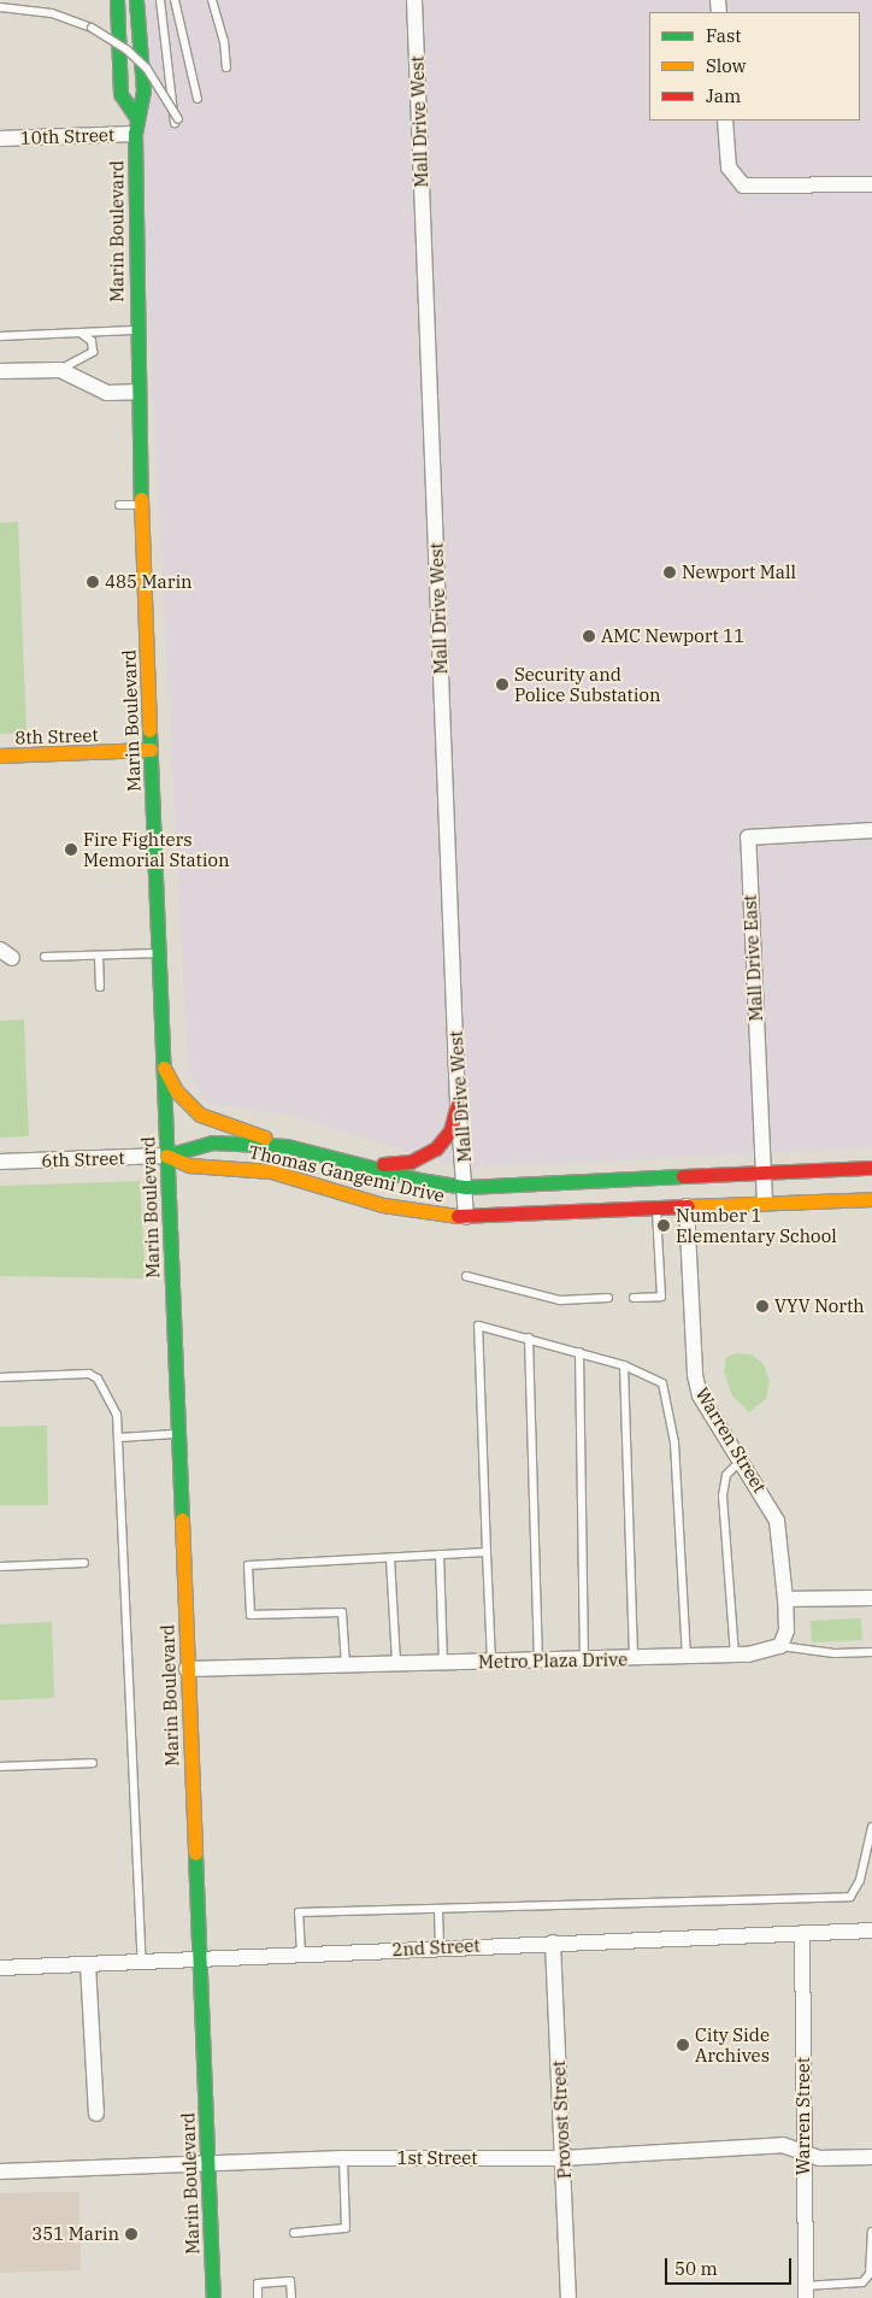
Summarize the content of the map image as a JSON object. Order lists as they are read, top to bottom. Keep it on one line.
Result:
{"streets":{"main road":["Marin Boulevard","8th Street","Thomas Gangemi Drive"],"street":["Mall Drive West","10th Street","Mall Drive East","6th Street","Warren Street","Metro Plaza Drive","2nd Street","Provost Street","1st Street"]},"crossings":[["Mall Drive West","Thomas Gangemi Drive"],["10th Street","Marin Boulevard"],["Marin Boulevard","8th Street"],["Marin Boulevard","6th Street"],["Marin Boulevard","Thomas Gangemi Drive"],["Marin Boulevard","Metro Plaza Drive"],["Marin Boulevard","2nd Street"],["Marin Boulevard","1st Street"],["Mall Drive East","Thomas Gangemi Drive"],["6th Street","Thomas Gangemi Drive"],["Thomas Gangemi Drive","Warren Street"],["Warren Street","2nd Street"],["Warren Street","1st Street"],["2nd Street","Provost Street"],["Provost Street","1st Street"]],"places":["Newport Mall","485 Marin","AMC Newport 11","Security and Police Substation","Fire Fighters Memorial Station","Number 1 Elementary School","VYV North","City Side Archives","351 Marin"],"legend":["Fast","Slow","Jam"],"scale_bar":"50 m"}
